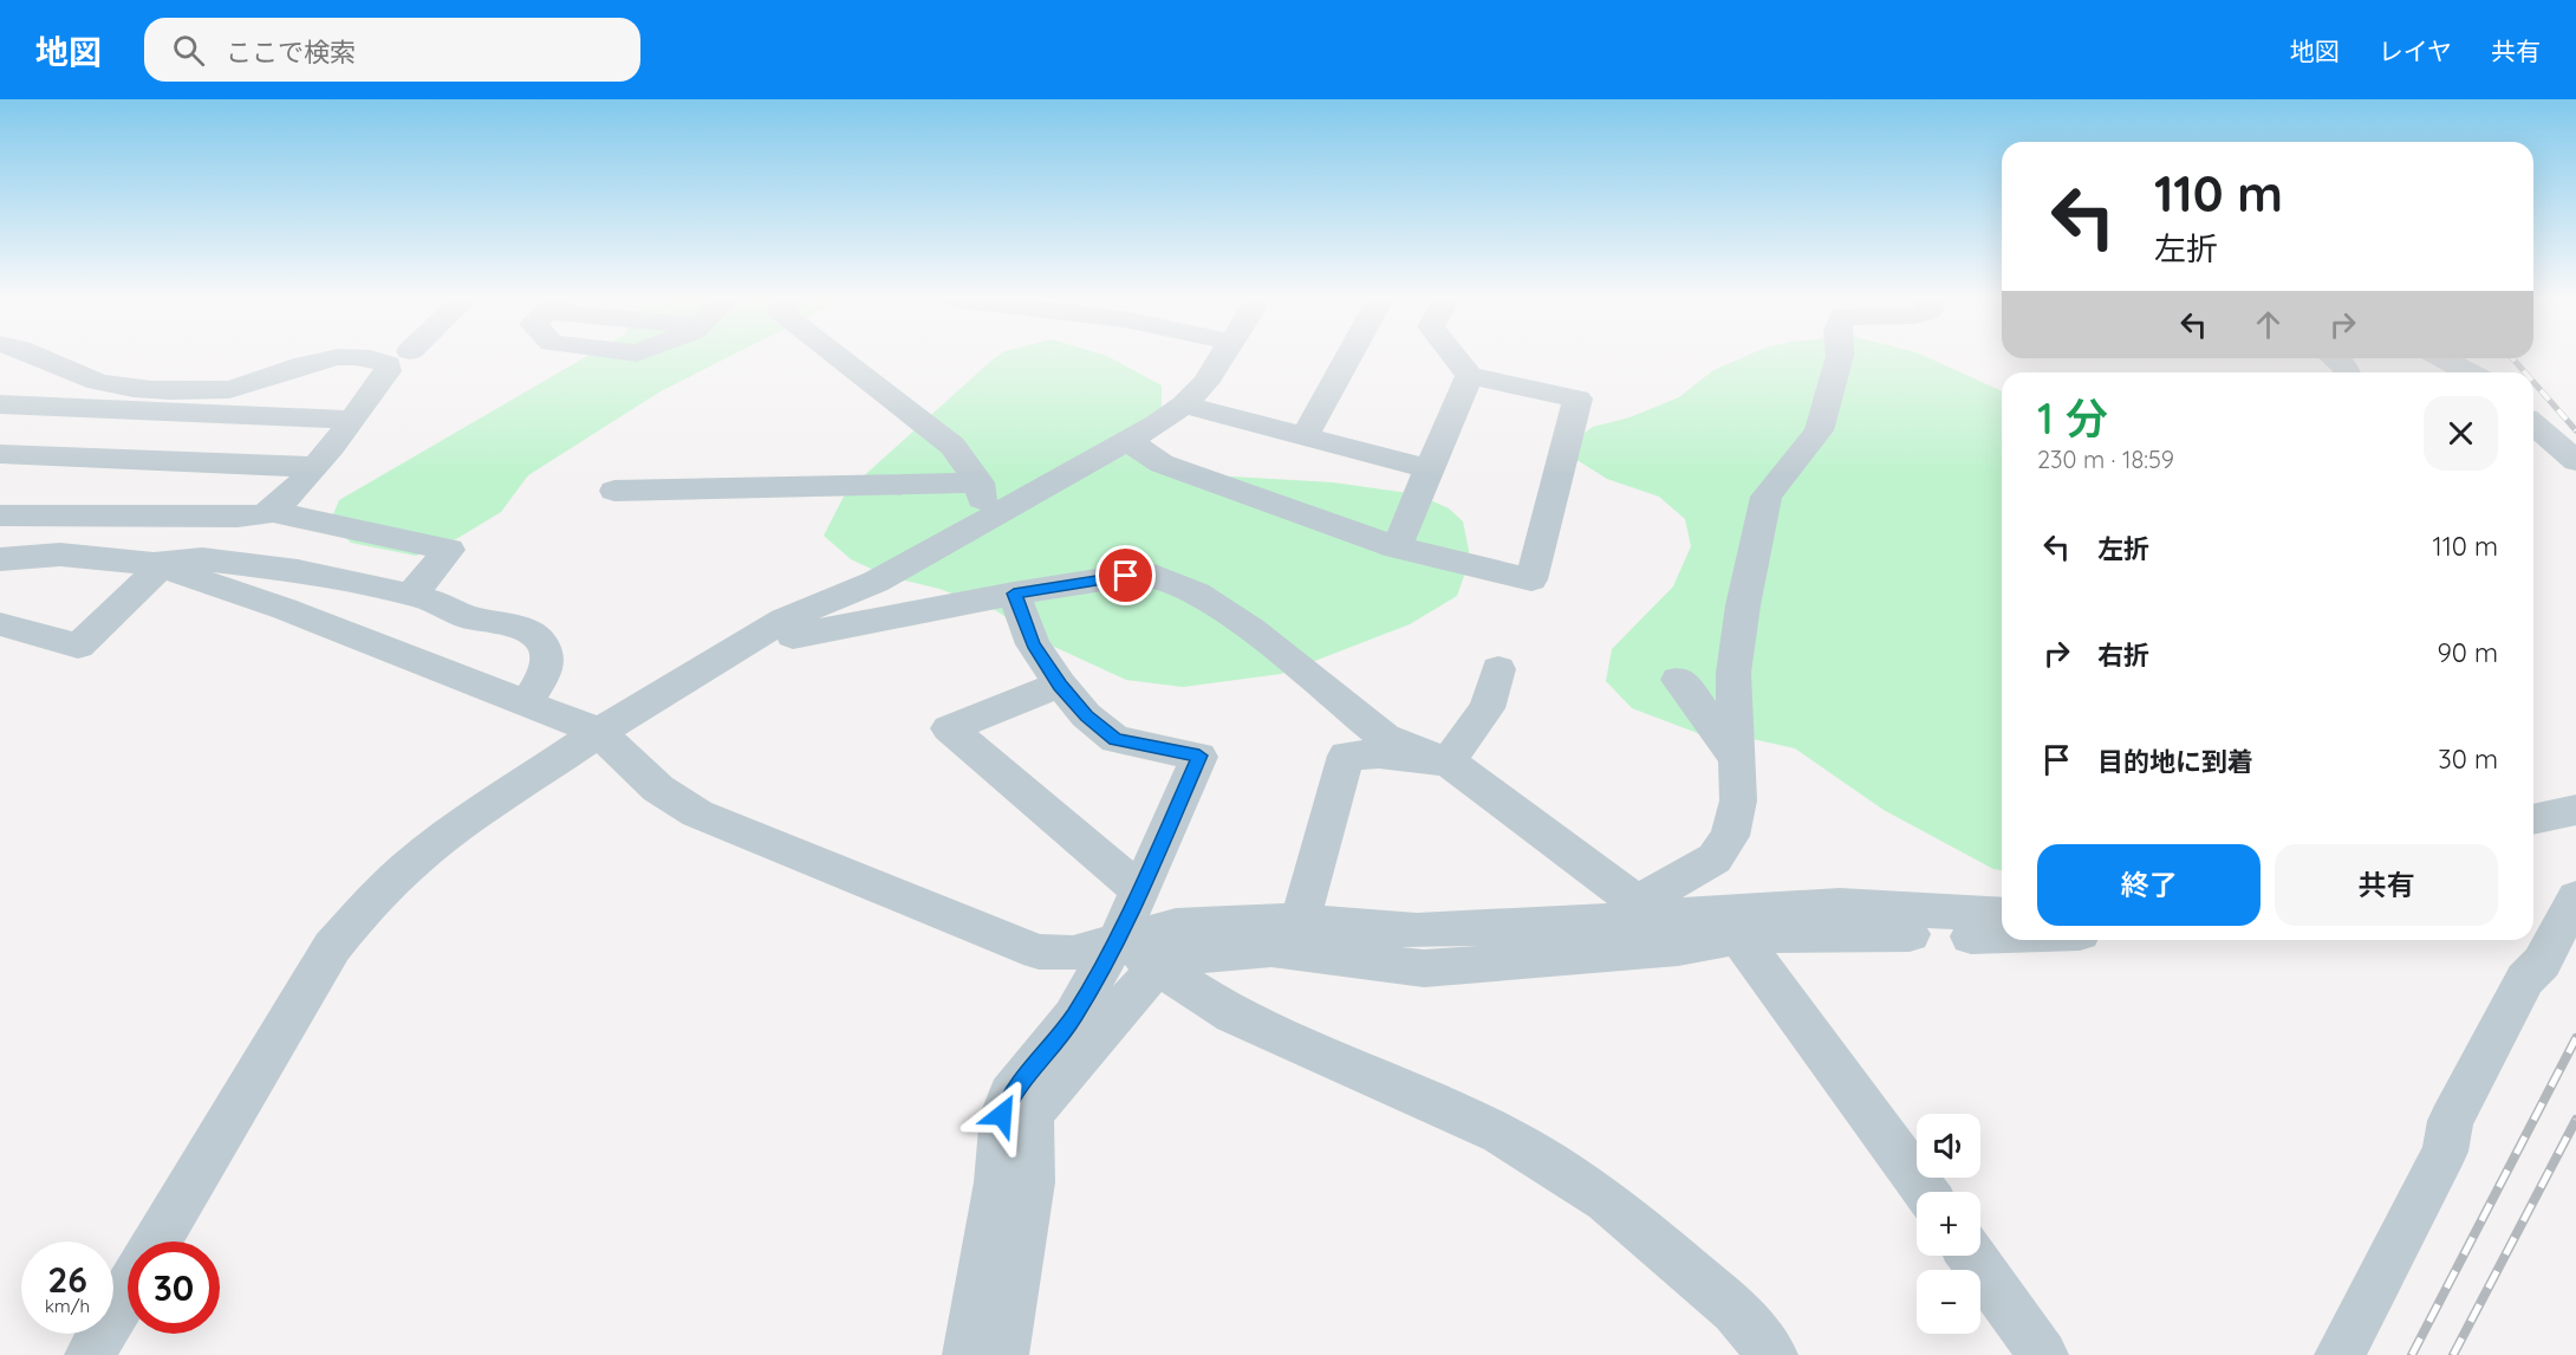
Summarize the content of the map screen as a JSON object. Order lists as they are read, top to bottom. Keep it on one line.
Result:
{"page":{"header":"地図","search":"ここで検索","nav":["地図","レイヤ","共有"],"turn":["110 m","左折"],"heading":["1 分","230 m · 18:59"],"list":[{"name":"左折","value":"110 m"},{"name":"右折","value":"90 m"},{"name":"目的地に到着","value":"30 m"}],"buttons":["終了","共有"],"map_buttons":["+","−"],"speed":"26 km/h","limit":"30"}}
